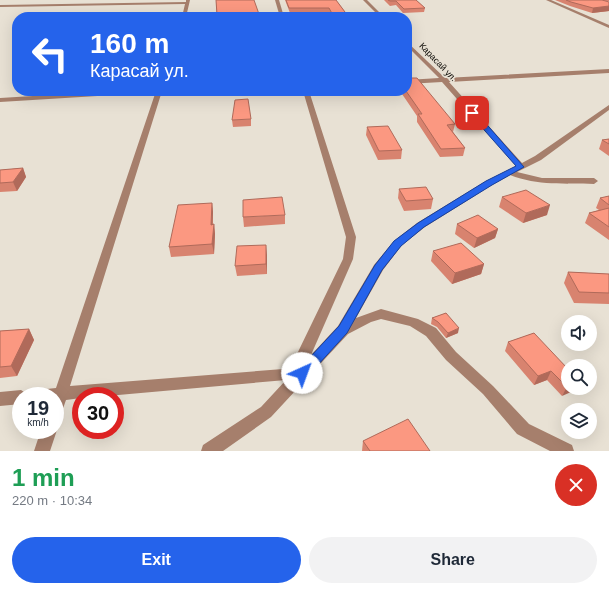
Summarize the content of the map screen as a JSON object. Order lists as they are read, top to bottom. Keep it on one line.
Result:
{"streets":{"street":["Карасай ул."]},"page":{"turn":["160 m","Карасай ул."],"speed":"19 km/h","limit":"30","heading":["1 min","220 m · 10:34"],"buttons":["Exit","Share"]}}
